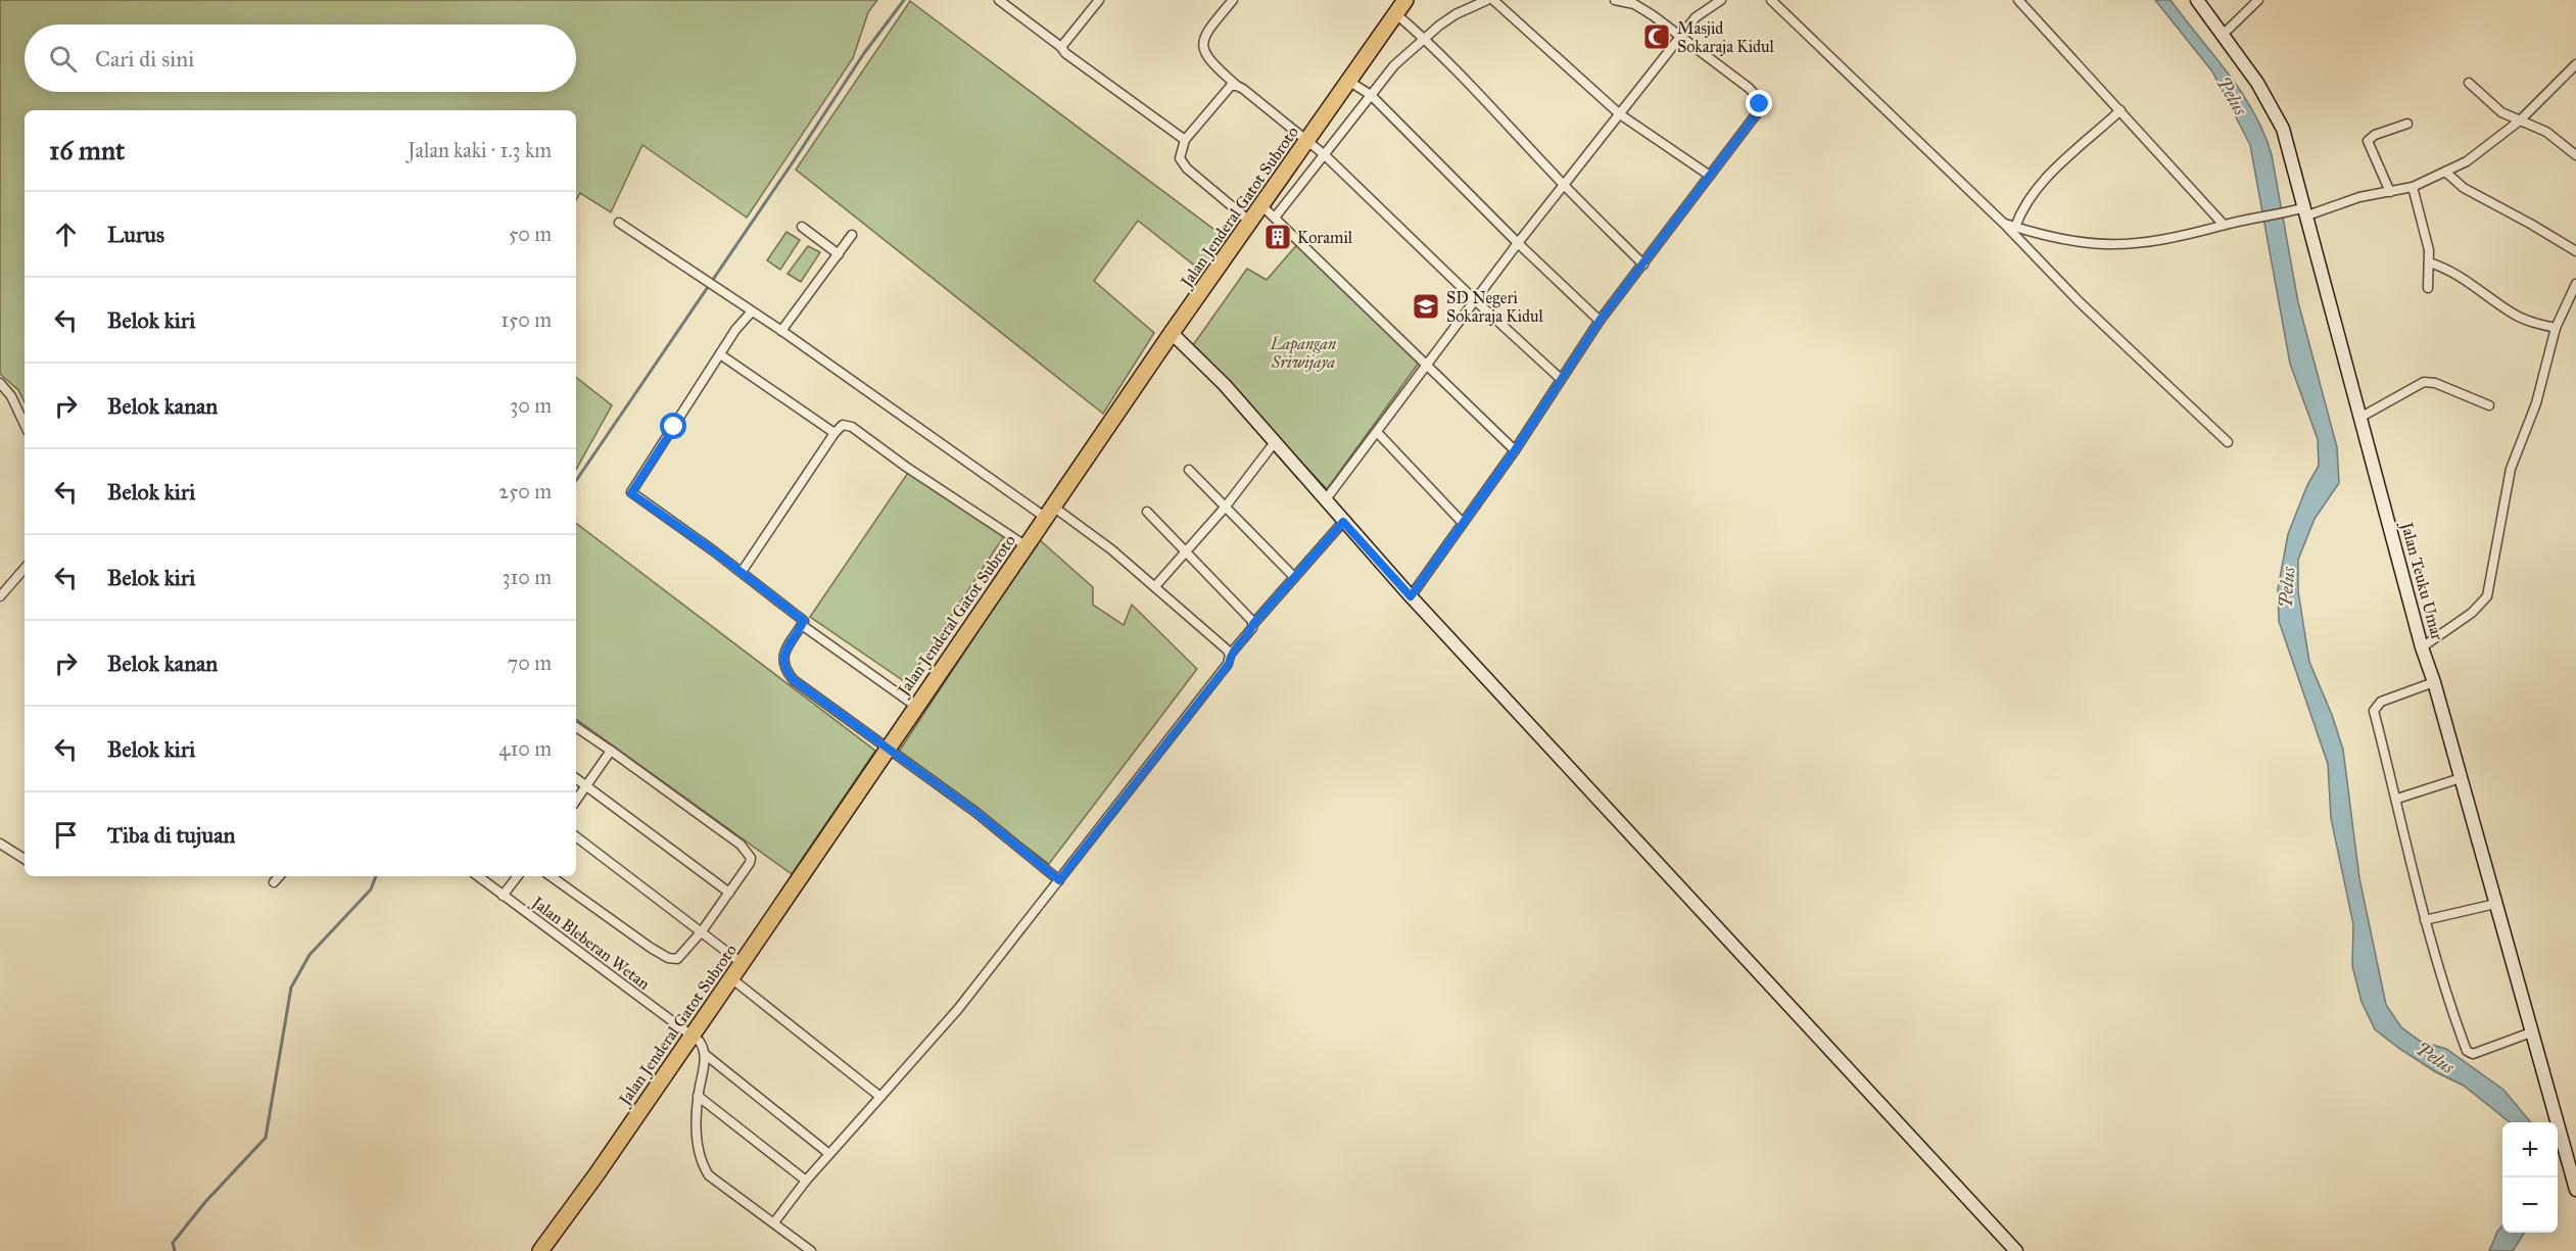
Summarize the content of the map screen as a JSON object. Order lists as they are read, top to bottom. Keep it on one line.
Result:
{"streets":{"highway":["Jalan Jenderal Gatot Subroto"],"main road":["Jalan Teuku Umar"],"street":["Jalan Bleberan Wetan"]},"crossings":[["Jalan Jenderal Gatot Subroto","Jalan Bleberan Wetan"]],"water":["Pelus"],"parks":["Lapangan Sriwijaya"],"places":{"mosque":["Masjid Sokaraja Kidul"],"building":["Koramil"],"school or university":["SD Negeri Sokaraja Kidul"]},"page":{"search":"Cari di sini","heading":["16 mnt","Jalan kaki · 1.3 km"],"list":[["Lurus","50 m"],["Belok kiri","150 m"],["Belok kanan","30 m"],["Belok kiri","250 m"],["Belok kiri","310 m"],["Belok kanan","70 m"],["Belok kiri","410 m"],"Tiba di tujuan"],"map_buttons":["+","−"]}}
